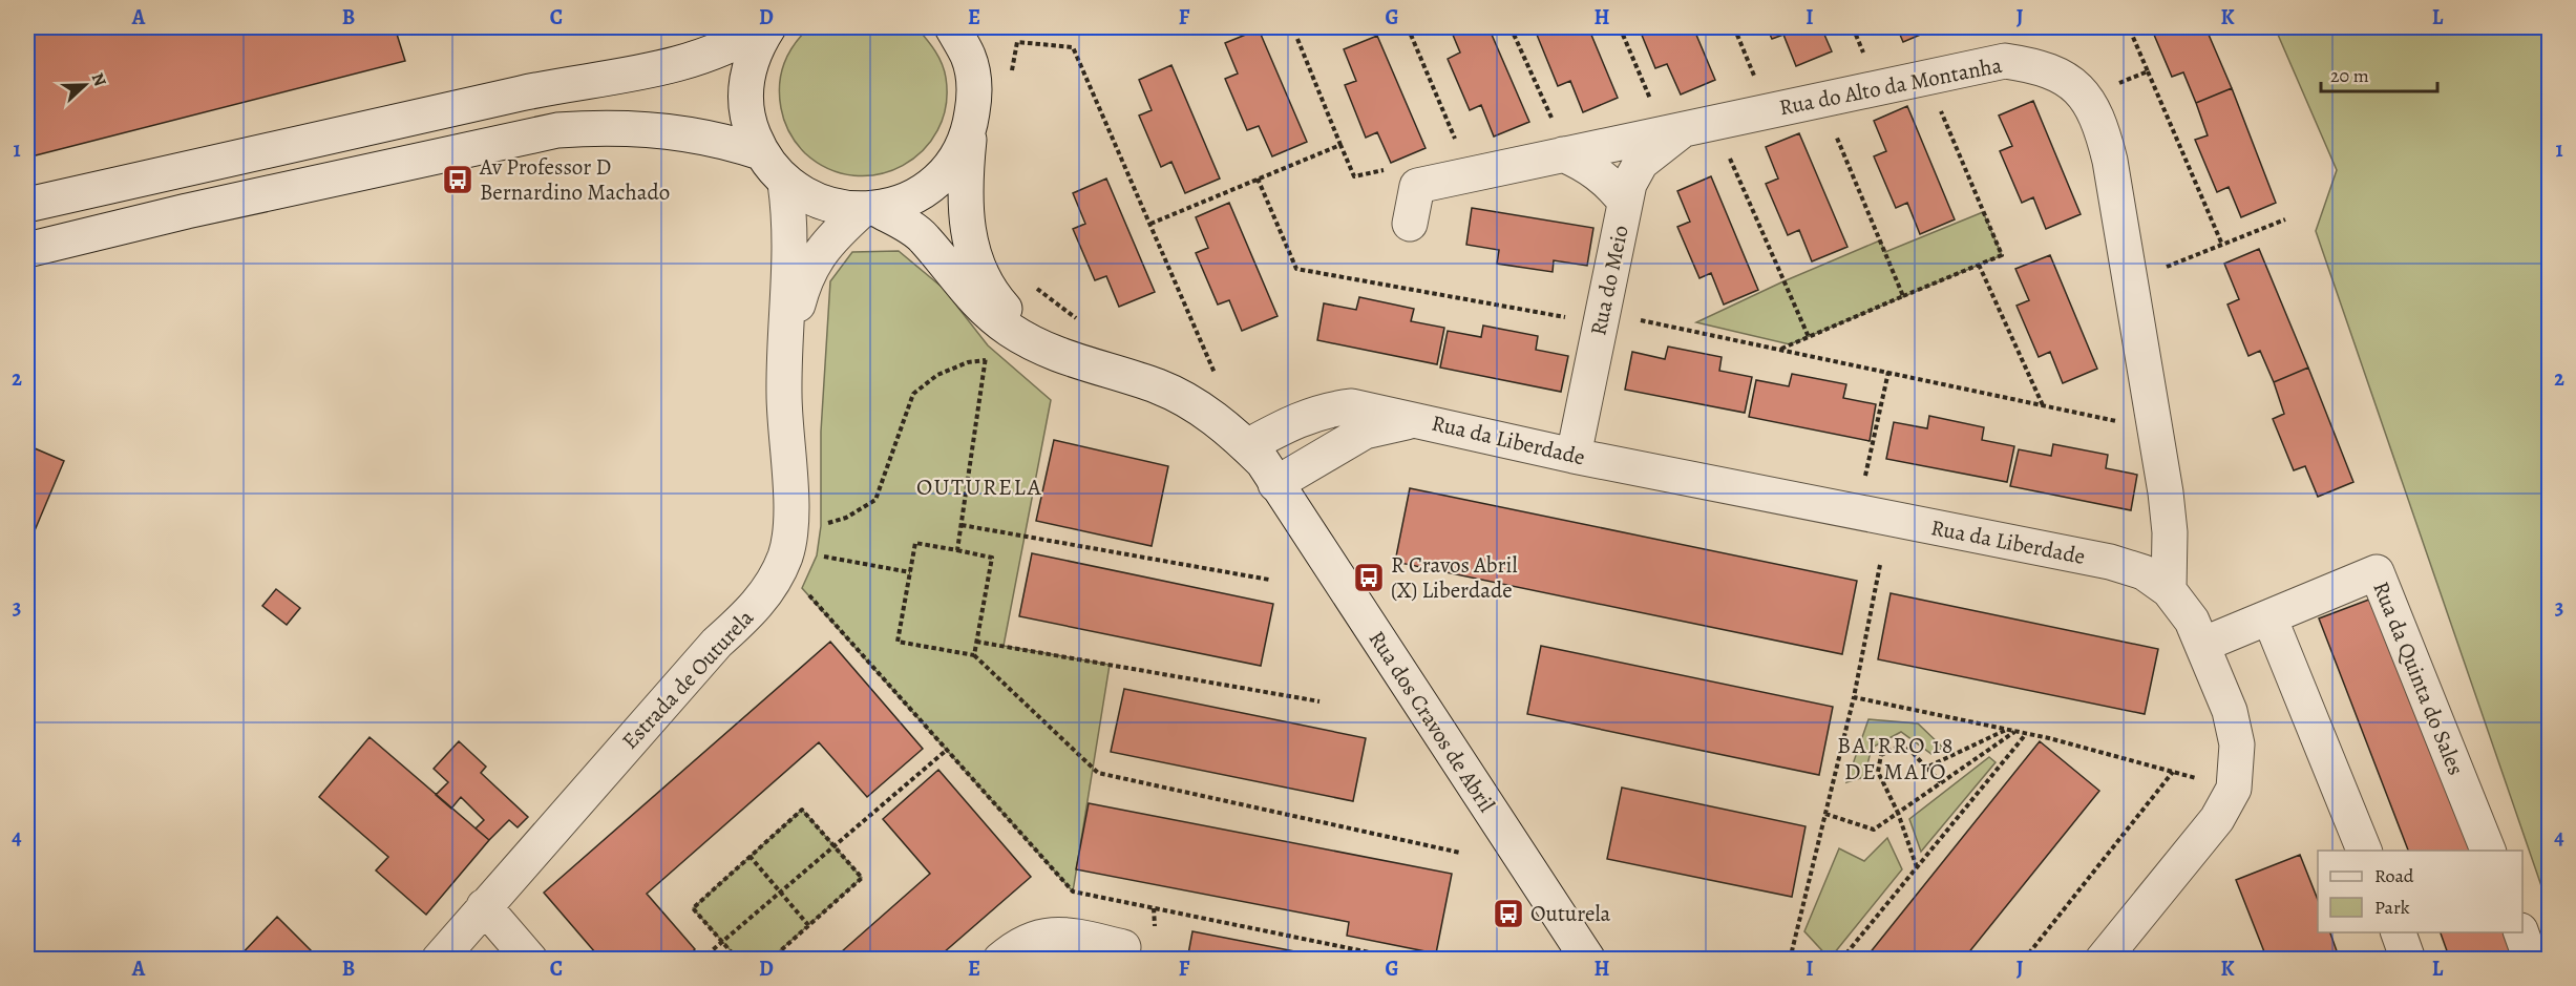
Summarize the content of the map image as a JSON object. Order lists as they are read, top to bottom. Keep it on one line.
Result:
{"streets":{"street":["Rua do Alto da Montanha","Rua do Meio","Rua da Liberdade","Rua da Quinta do Sales","Estrada de Outurela","Rua dos Cravos de Abril"]},"crossings":[["Rua do Alto da Montanha","Rua do Meio"],["Rua do Alto da Montanha","Rua da Liberdade"],["Rua do Meio","Rua da Liberdade"],["Rua da Liberdade","Rua da Quinta do Sales"],["Rua da Liberdade","Rua dos Cravos de Abril"]],"districts":["OUTURELA","BAIRRO 18 DE MAIO"],"places":{"bus stop":["Av Professor D Bernardino Machado","R Cravos Abril (X) Liberdade","Outurela"]},"legend":["Road","Park"],"scale_bar":"20 m","north":"right","grid":{"columns":["A","B","C","D","E","F","G","H","I","J","K","L"],"rows":["1","2","3","4"]}}
